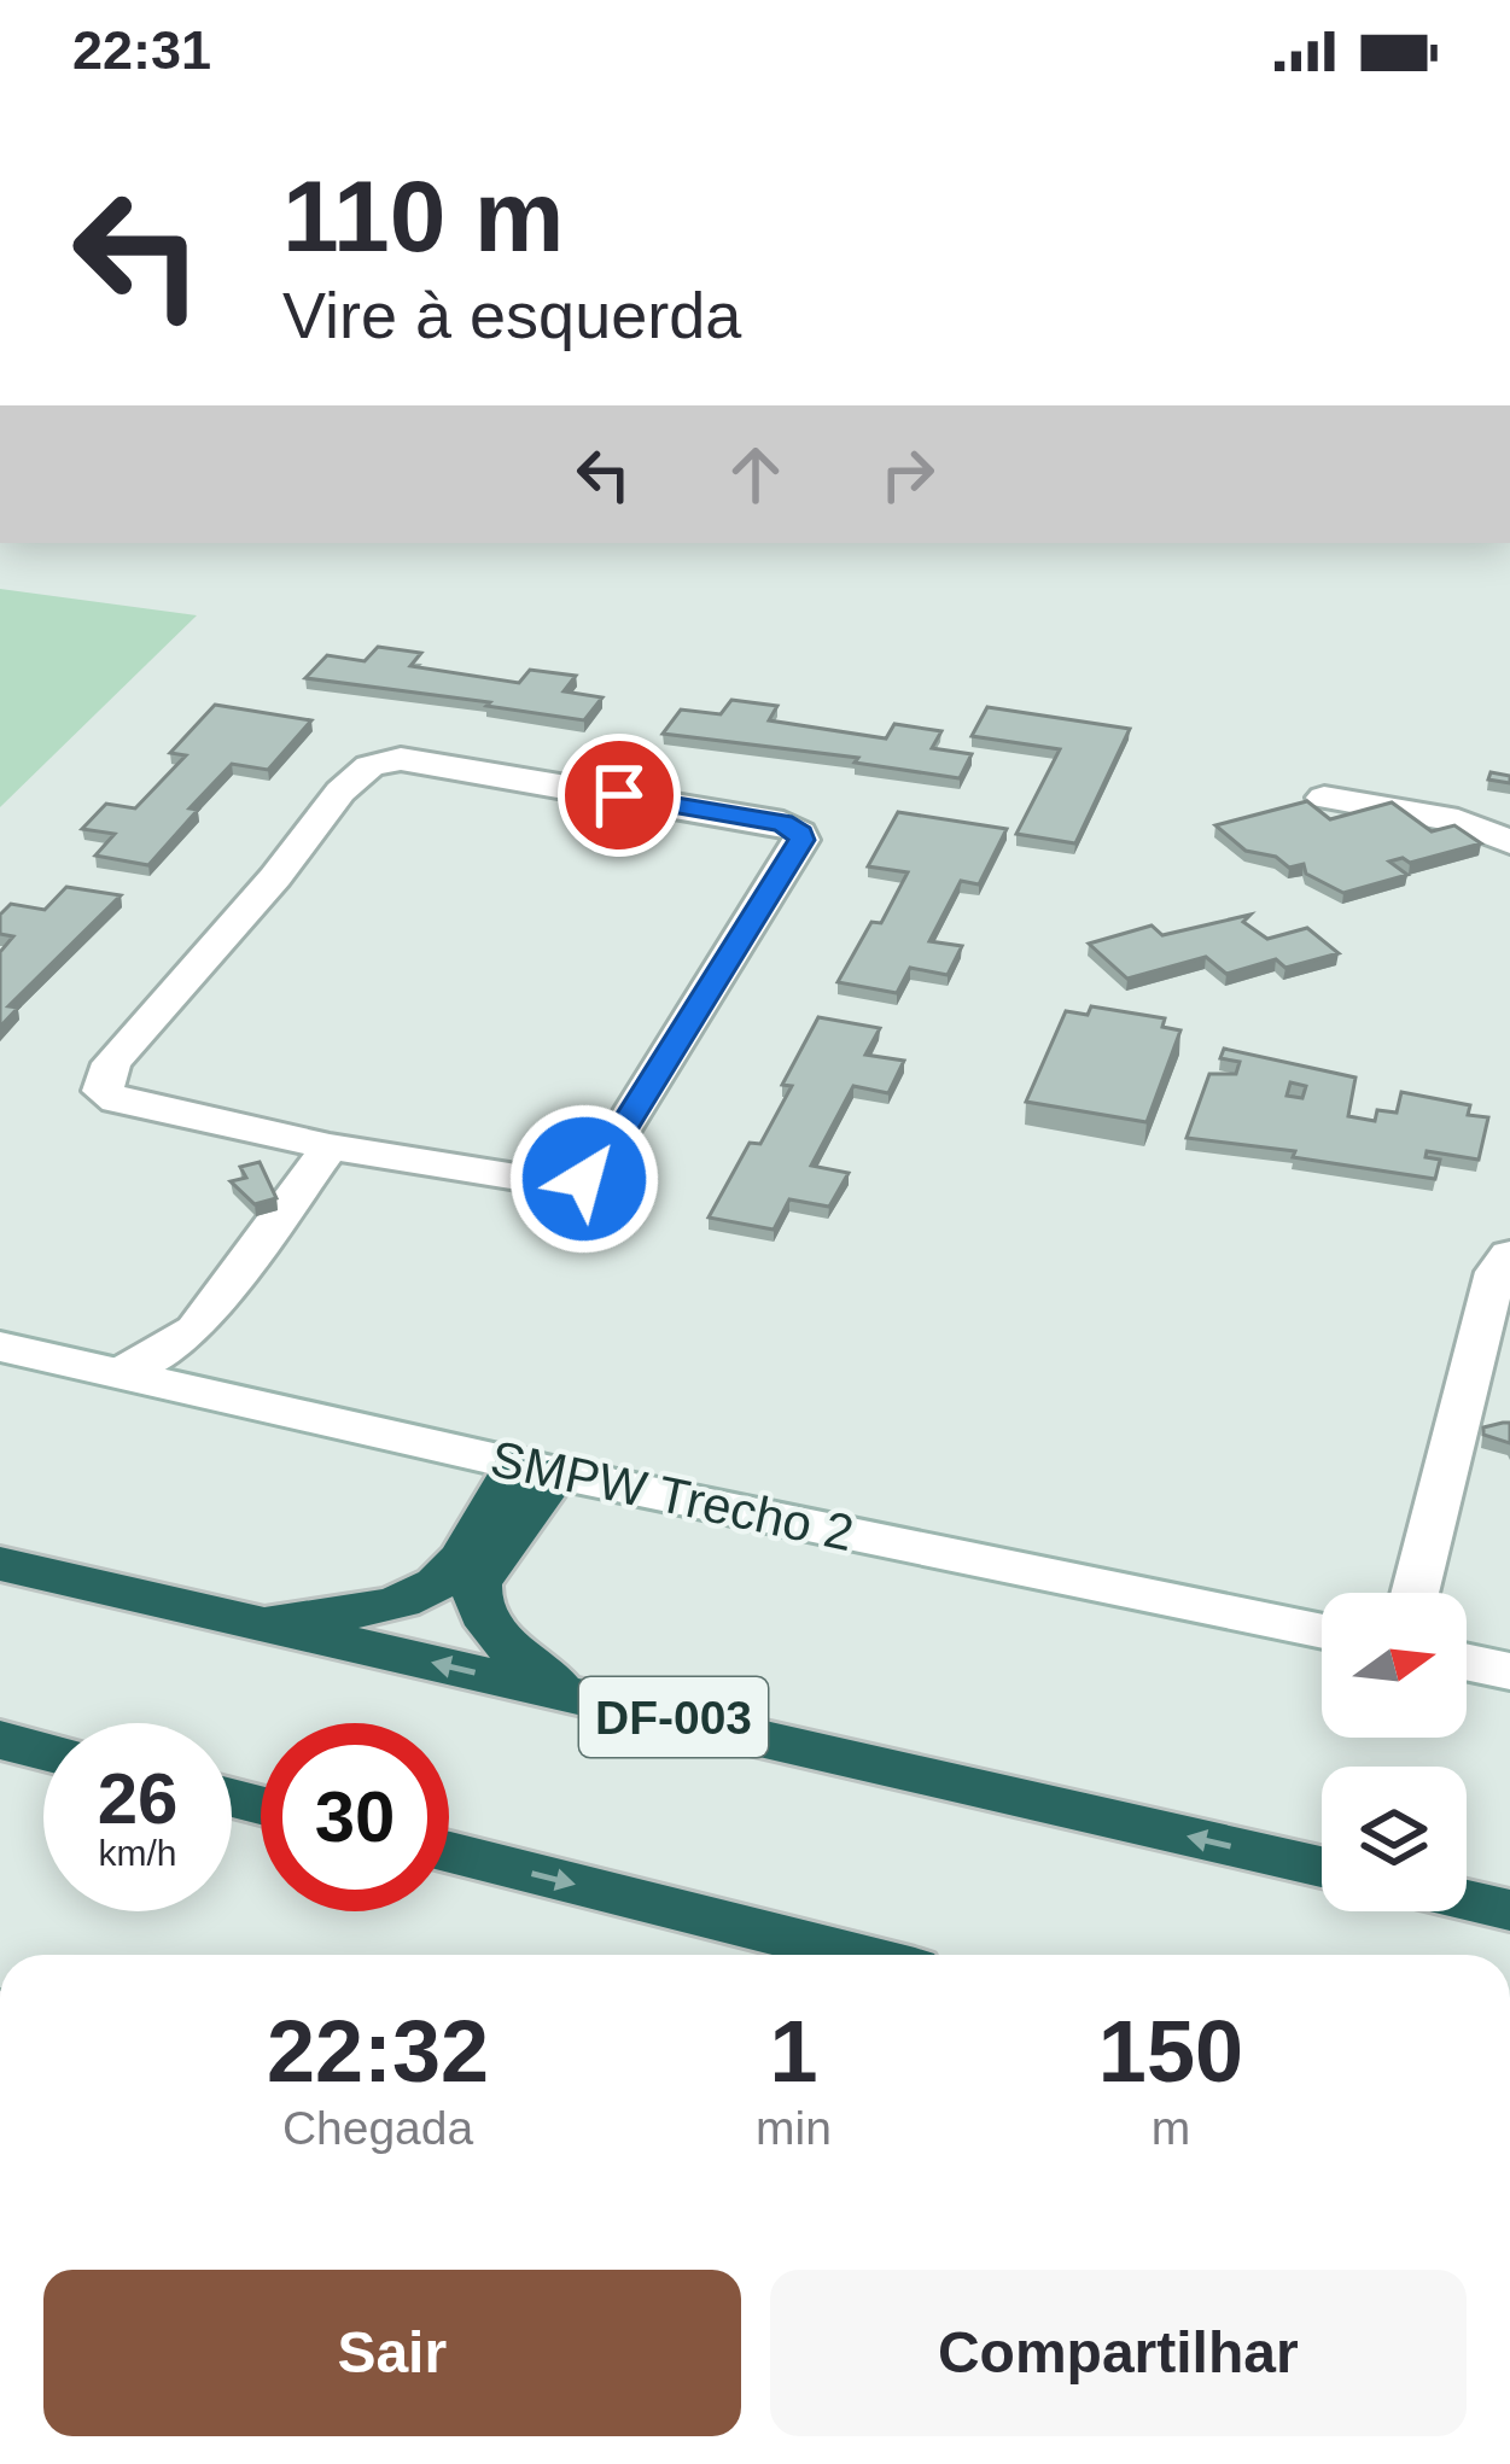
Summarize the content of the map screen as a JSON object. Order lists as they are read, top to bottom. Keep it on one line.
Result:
{"streets":{"highway":["DF-003"],"street":["SMPW Trecho 2"]},"north":"right","page":{"status":"22:31","turn":["110 m","Vire à esquerda"],"speed":"26 km/h","limit":"30","eta":["22:32","Chegada","1","min","150","m"],"buttons":["Sair","Compartilhar"]}}
